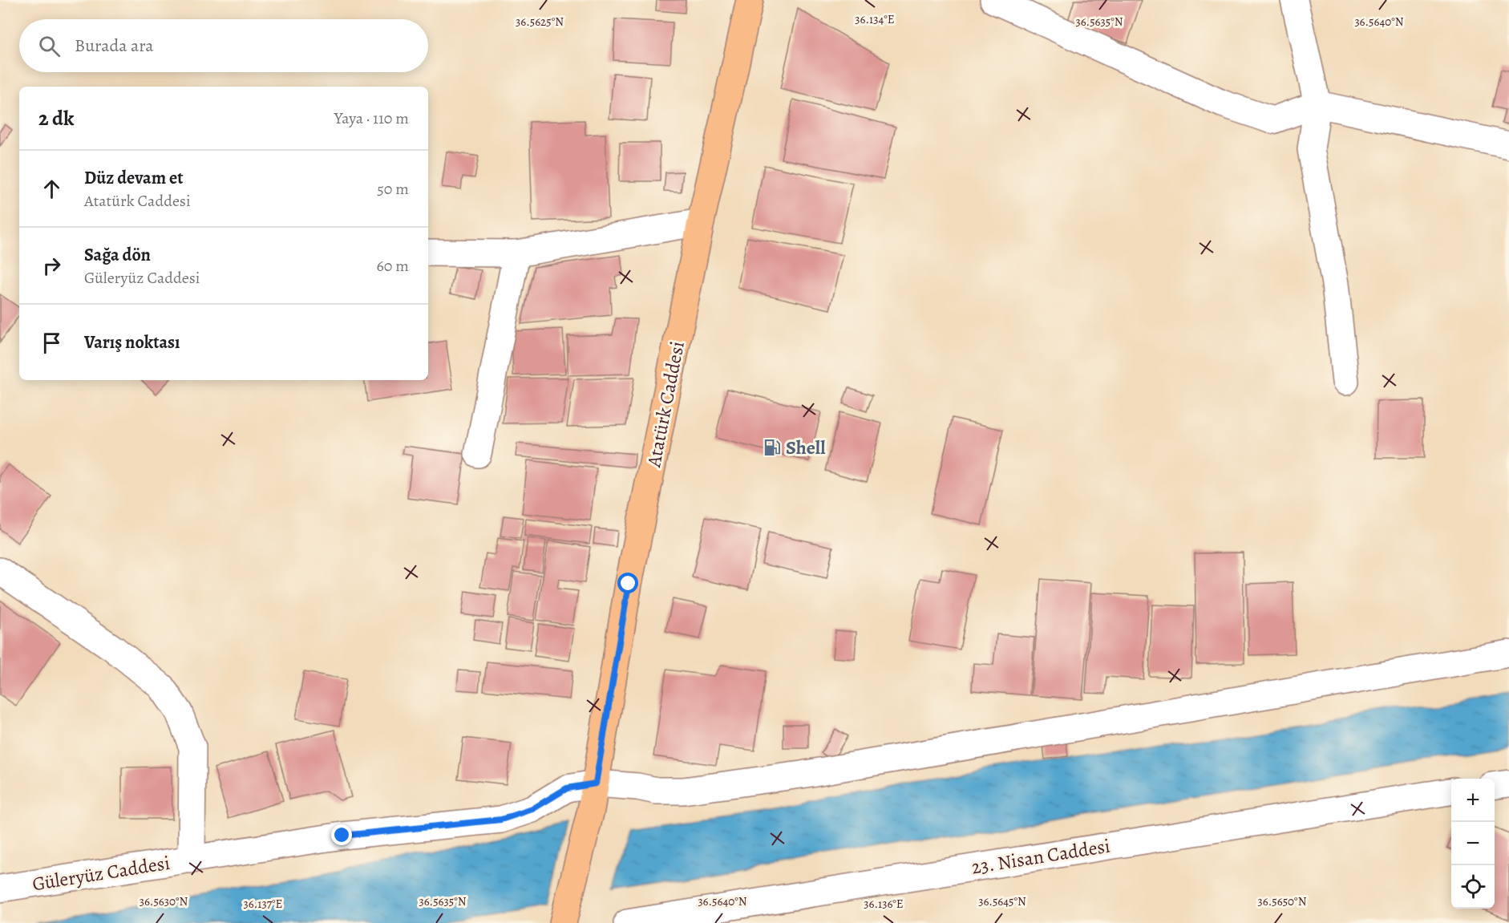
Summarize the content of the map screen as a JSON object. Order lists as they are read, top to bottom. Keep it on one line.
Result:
{"streets":{"main road":["Atatürk Caddesi"],"street":["23. Nisan Caddesi","Güleryüz Caddesi"]},"crossings":[["Atatürk Caddesi","Güleryüz Caddesi"]],"places":{"fuel station":["Shell"]},"page":{"search":"Burada ara","heading":["2 dk","Yaya · 110 m"],"list":[["Düz devam et","Atatürk Caddesi","50 m"],["Sağa dön","Güleryüz Caddesi","60 m"],"Varış noktası"],"map_buttons":["+","−"]},"coordinates":["36.134°E","36.5625°N","36.5640°N","36.5635°N","36.5630°N","36.5645°N","36.5650°N","36.137°E","36.136°E"]}
